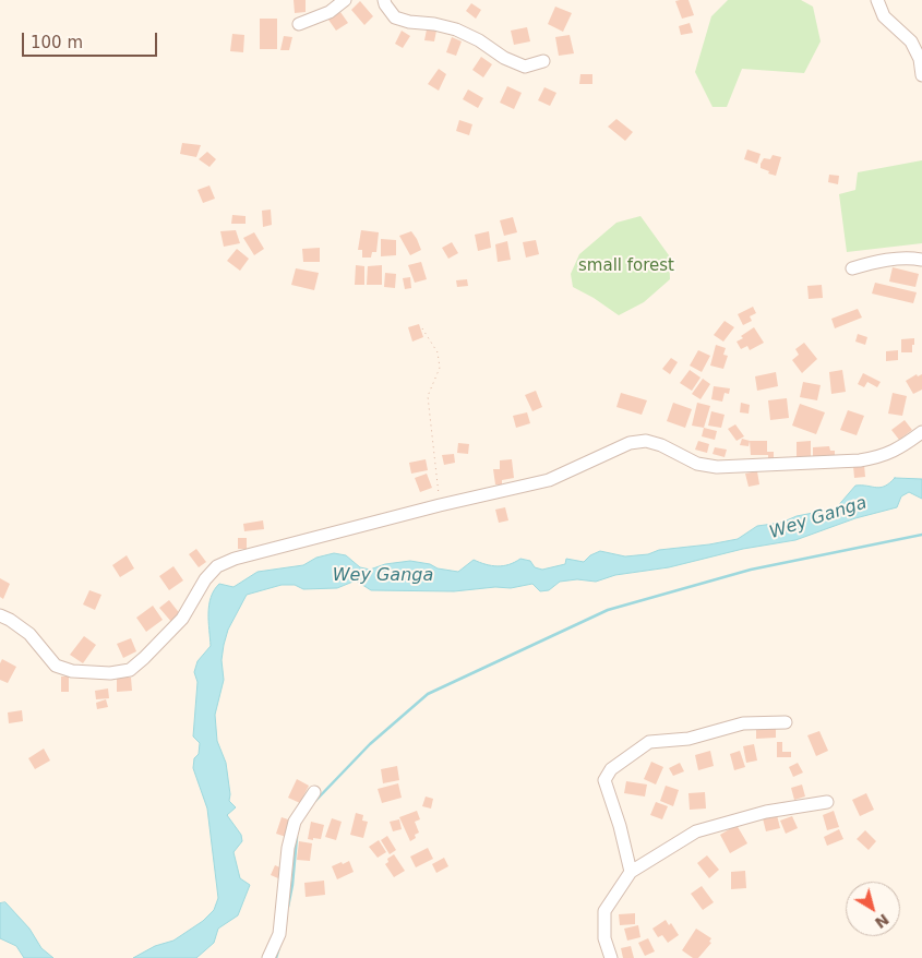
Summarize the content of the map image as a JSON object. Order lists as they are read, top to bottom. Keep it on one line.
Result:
{"water":["Wey Ganga"],"parks":["small forest"],"scale_bar":"100 m","north":"bottom right"}
